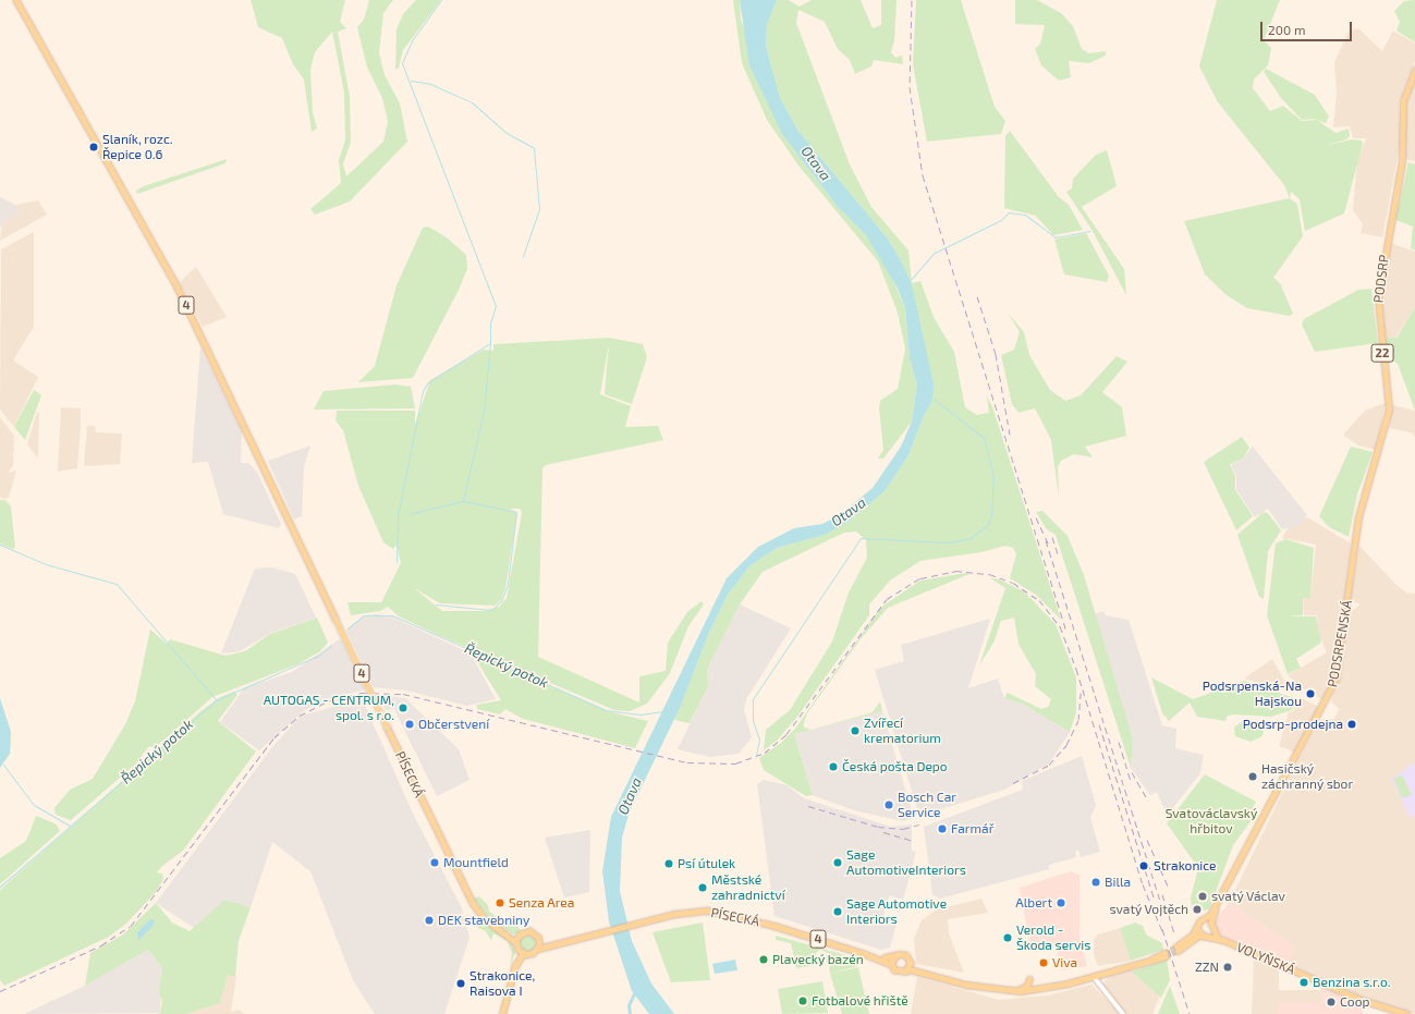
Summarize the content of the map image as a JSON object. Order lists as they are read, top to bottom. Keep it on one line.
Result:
{"streets":{"main road":["PODSRP","4","22","PODSRPENSKÁ","PÍSECKÁ","VOLYŇSKÁ"]},"crossings":[["PODSRP","PODSRPENSKÁ"],["4","PÍSECKÁ"],["PODSRPENSKÁ","VOLYŇSKÁ"]],"water":["Otava","Řepický potok"],"parks":["Svatováclavský hřbitov"],"places":["Slaník, rozc. Řepice 0.6","Podsrpenská-Na Hajskou","AUTOGAS - CENTRUM, spol. s r.o.","Občerstvení","Podsrp-prodejna","Zvířecí krematorium","Česká pošta Depo","Hasičský záchranný sbor","Bosch Car Service","Farmář","Mountfield","Sage AutomotiveInteriors","Psí útulek","Strakonice","Billa","Městské zahradnictví","svatý Václav","Senza Area","Albert","svatý Vojtěch","Sage Automotive Interiors","DEK stavebniny","Verold - Škoda servis","Plavecký bazén","Viva","ZZN","Benzina s.r.o.","Strakonice, Raisova I","Fotbalové hřiště","Coop"],"scale_bar":"200 m"}
